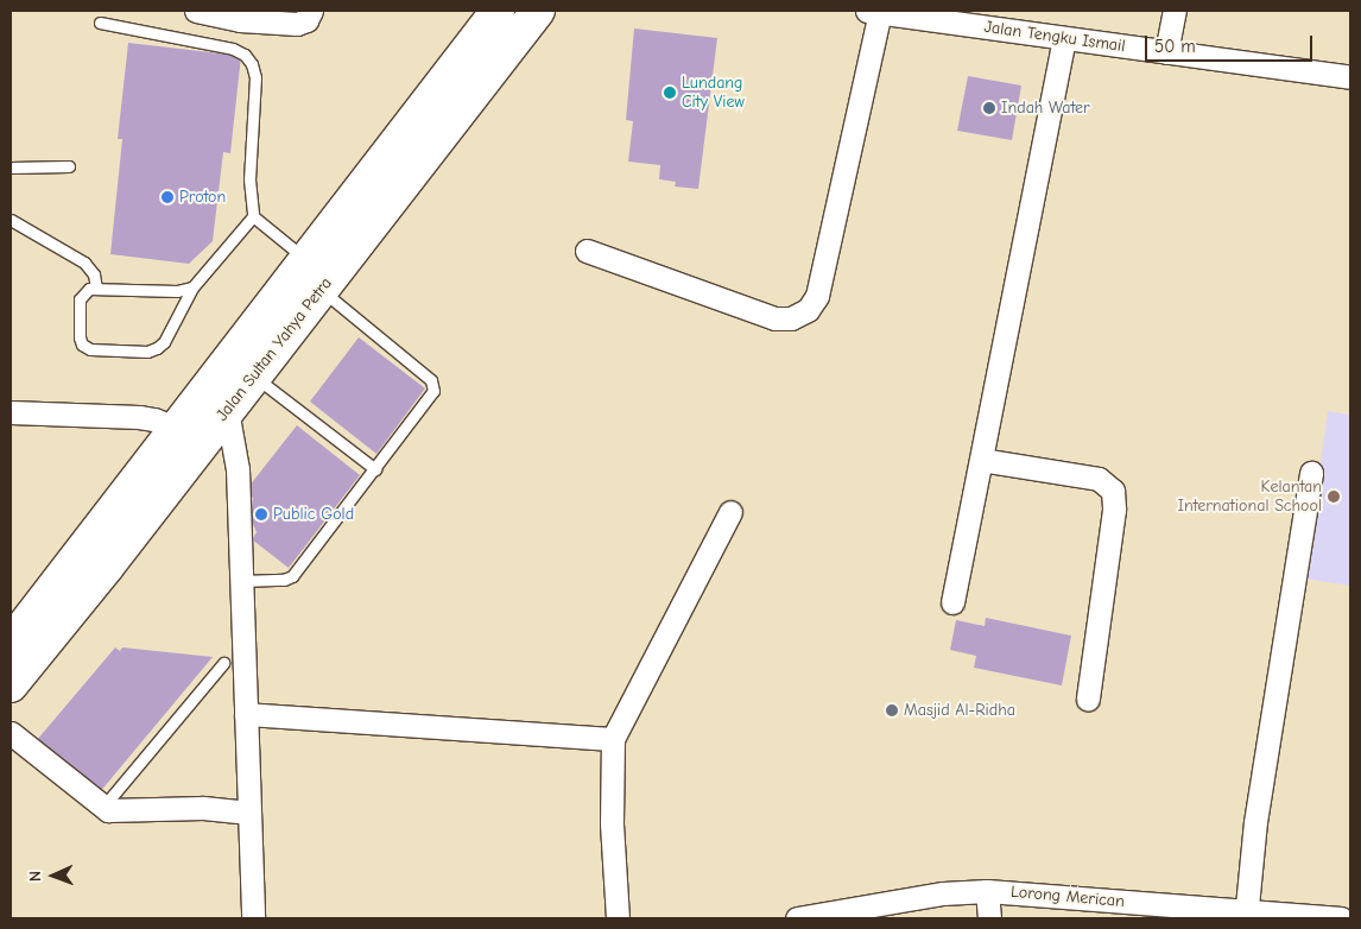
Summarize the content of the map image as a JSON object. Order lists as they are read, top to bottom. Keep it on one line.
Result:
{"streets":{"highway":["Jalan Sultan Yahya Petra"],"street":["Jalan Tengku Ismail","Lorong Merican"]},"places":["Lundang City View","Indah Water","Proton","Kelantan International School","Public Gold","Masjid Al-Ridha"],"scale_bar":"50 m","north":"left"}
